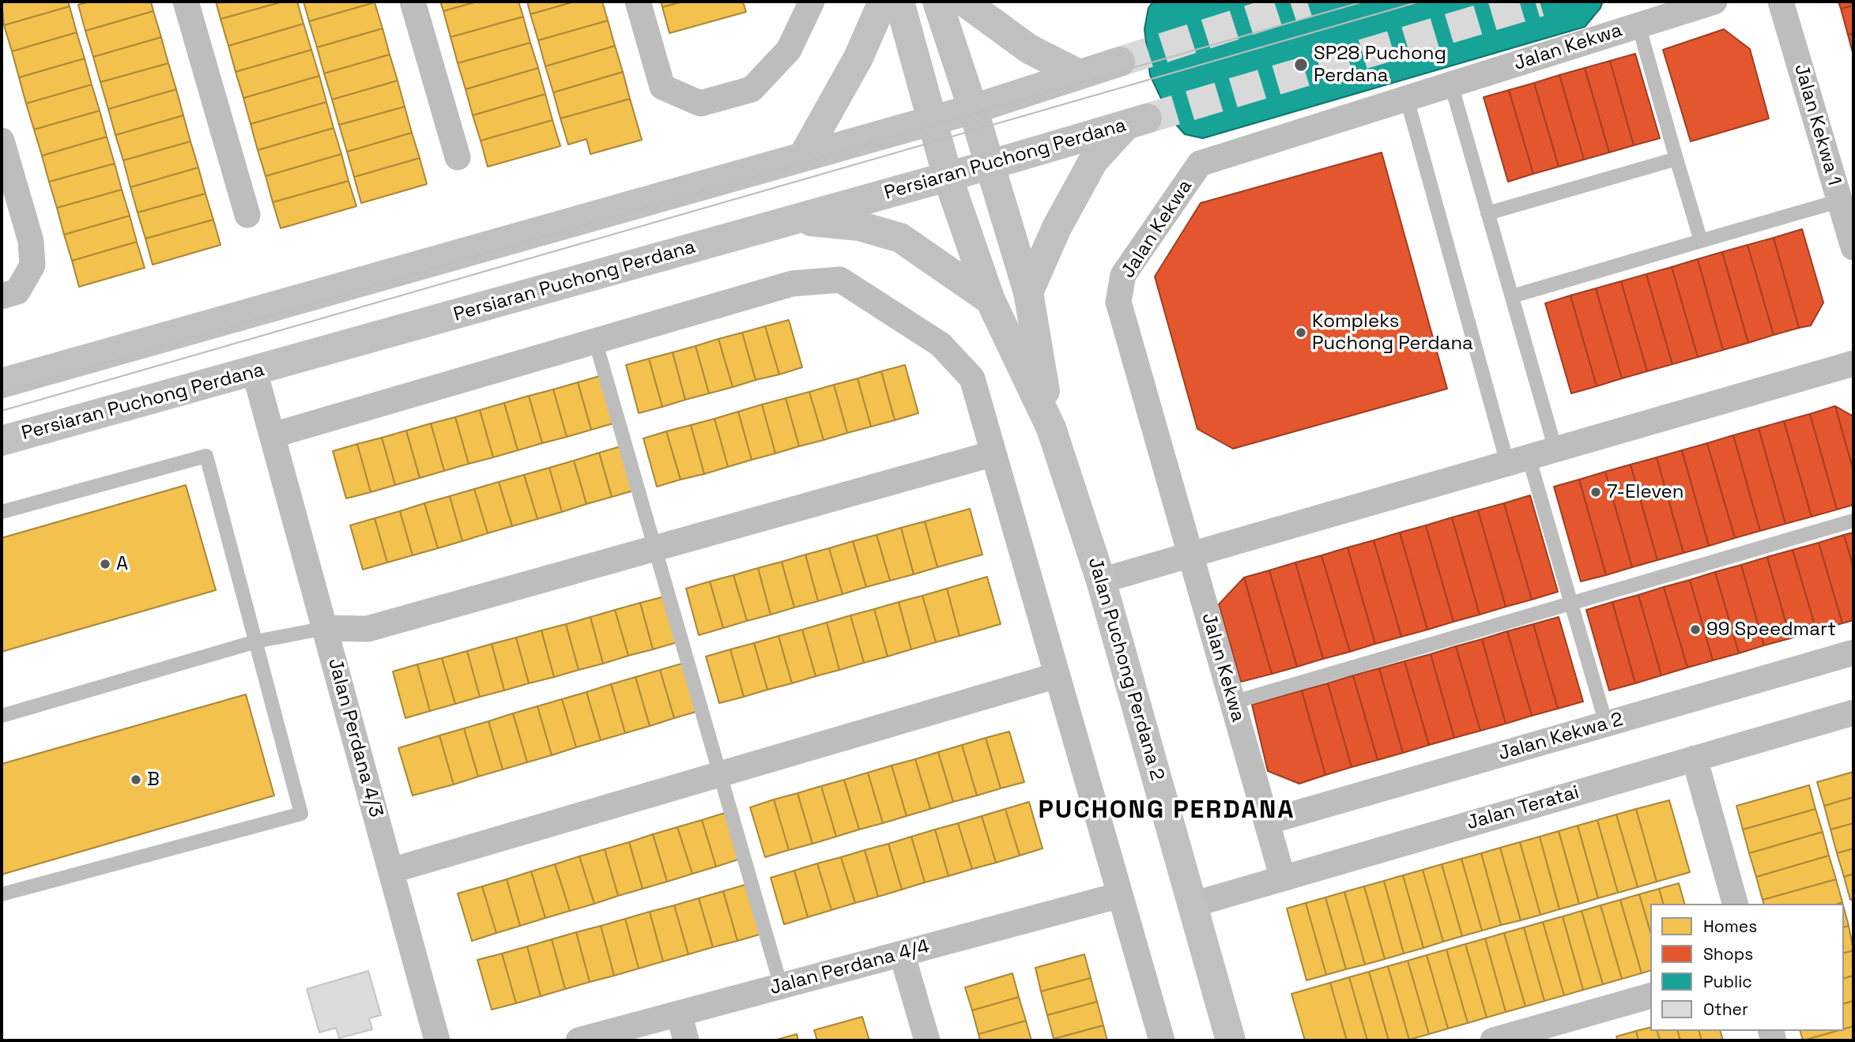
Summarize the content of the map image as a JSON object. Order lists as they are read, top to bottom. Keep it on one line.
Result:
{"streets":{"main road":["Persiaran Puchong Perdana","Jalan Puchong Perdana 2"],"street":["Jalan Kekwa","Jalan Kekwa 1","Jalan Kekwa 2","Jalan Perdana 4/3","Jalan Teratai","Jalan Perdana 4/4"]},"crossings":[["Jalan Kekwa","Jalan Kekwa 2"],["Jalan Kekwa","Jalan Teratai"],["Persiaran Puchong Perdana","Jalan Puchong Perdana 2"],["Persiaran Puchong Perdana","Jalan Perdana 4/3"],["Jalan Puchong Perdana 2","Jalan Teratai"]],"districts":["PUCHONG PERDANA"],"places":["SP28 Puchong Perdana","Kompleks Puchong Perdana","7-Eleven","A","99 Speedmart","B"],"legend":["Homes","Shops","Public","Other"]}
